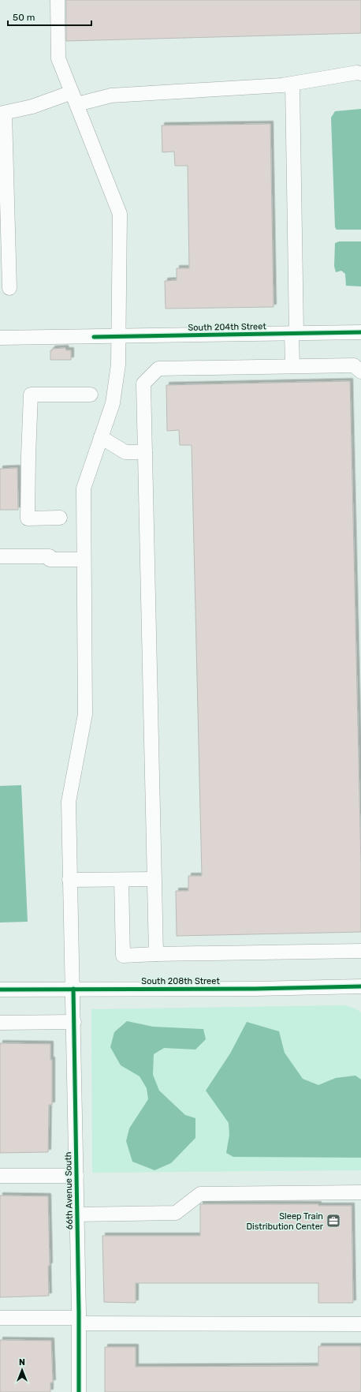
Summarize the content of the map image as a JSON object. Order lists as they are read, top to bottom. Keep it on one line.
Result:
{"streets":{"street":["South 204th Street","South 208th Street","66th Avenue South"]},"crossings":[["South 204th Street","66th Avenue South"],["South 208th Street","66th Avenue South"]],"places":{"office":["Sleep Train Distribution Center"]},"scale_bar":"50 m","north":"top"}
